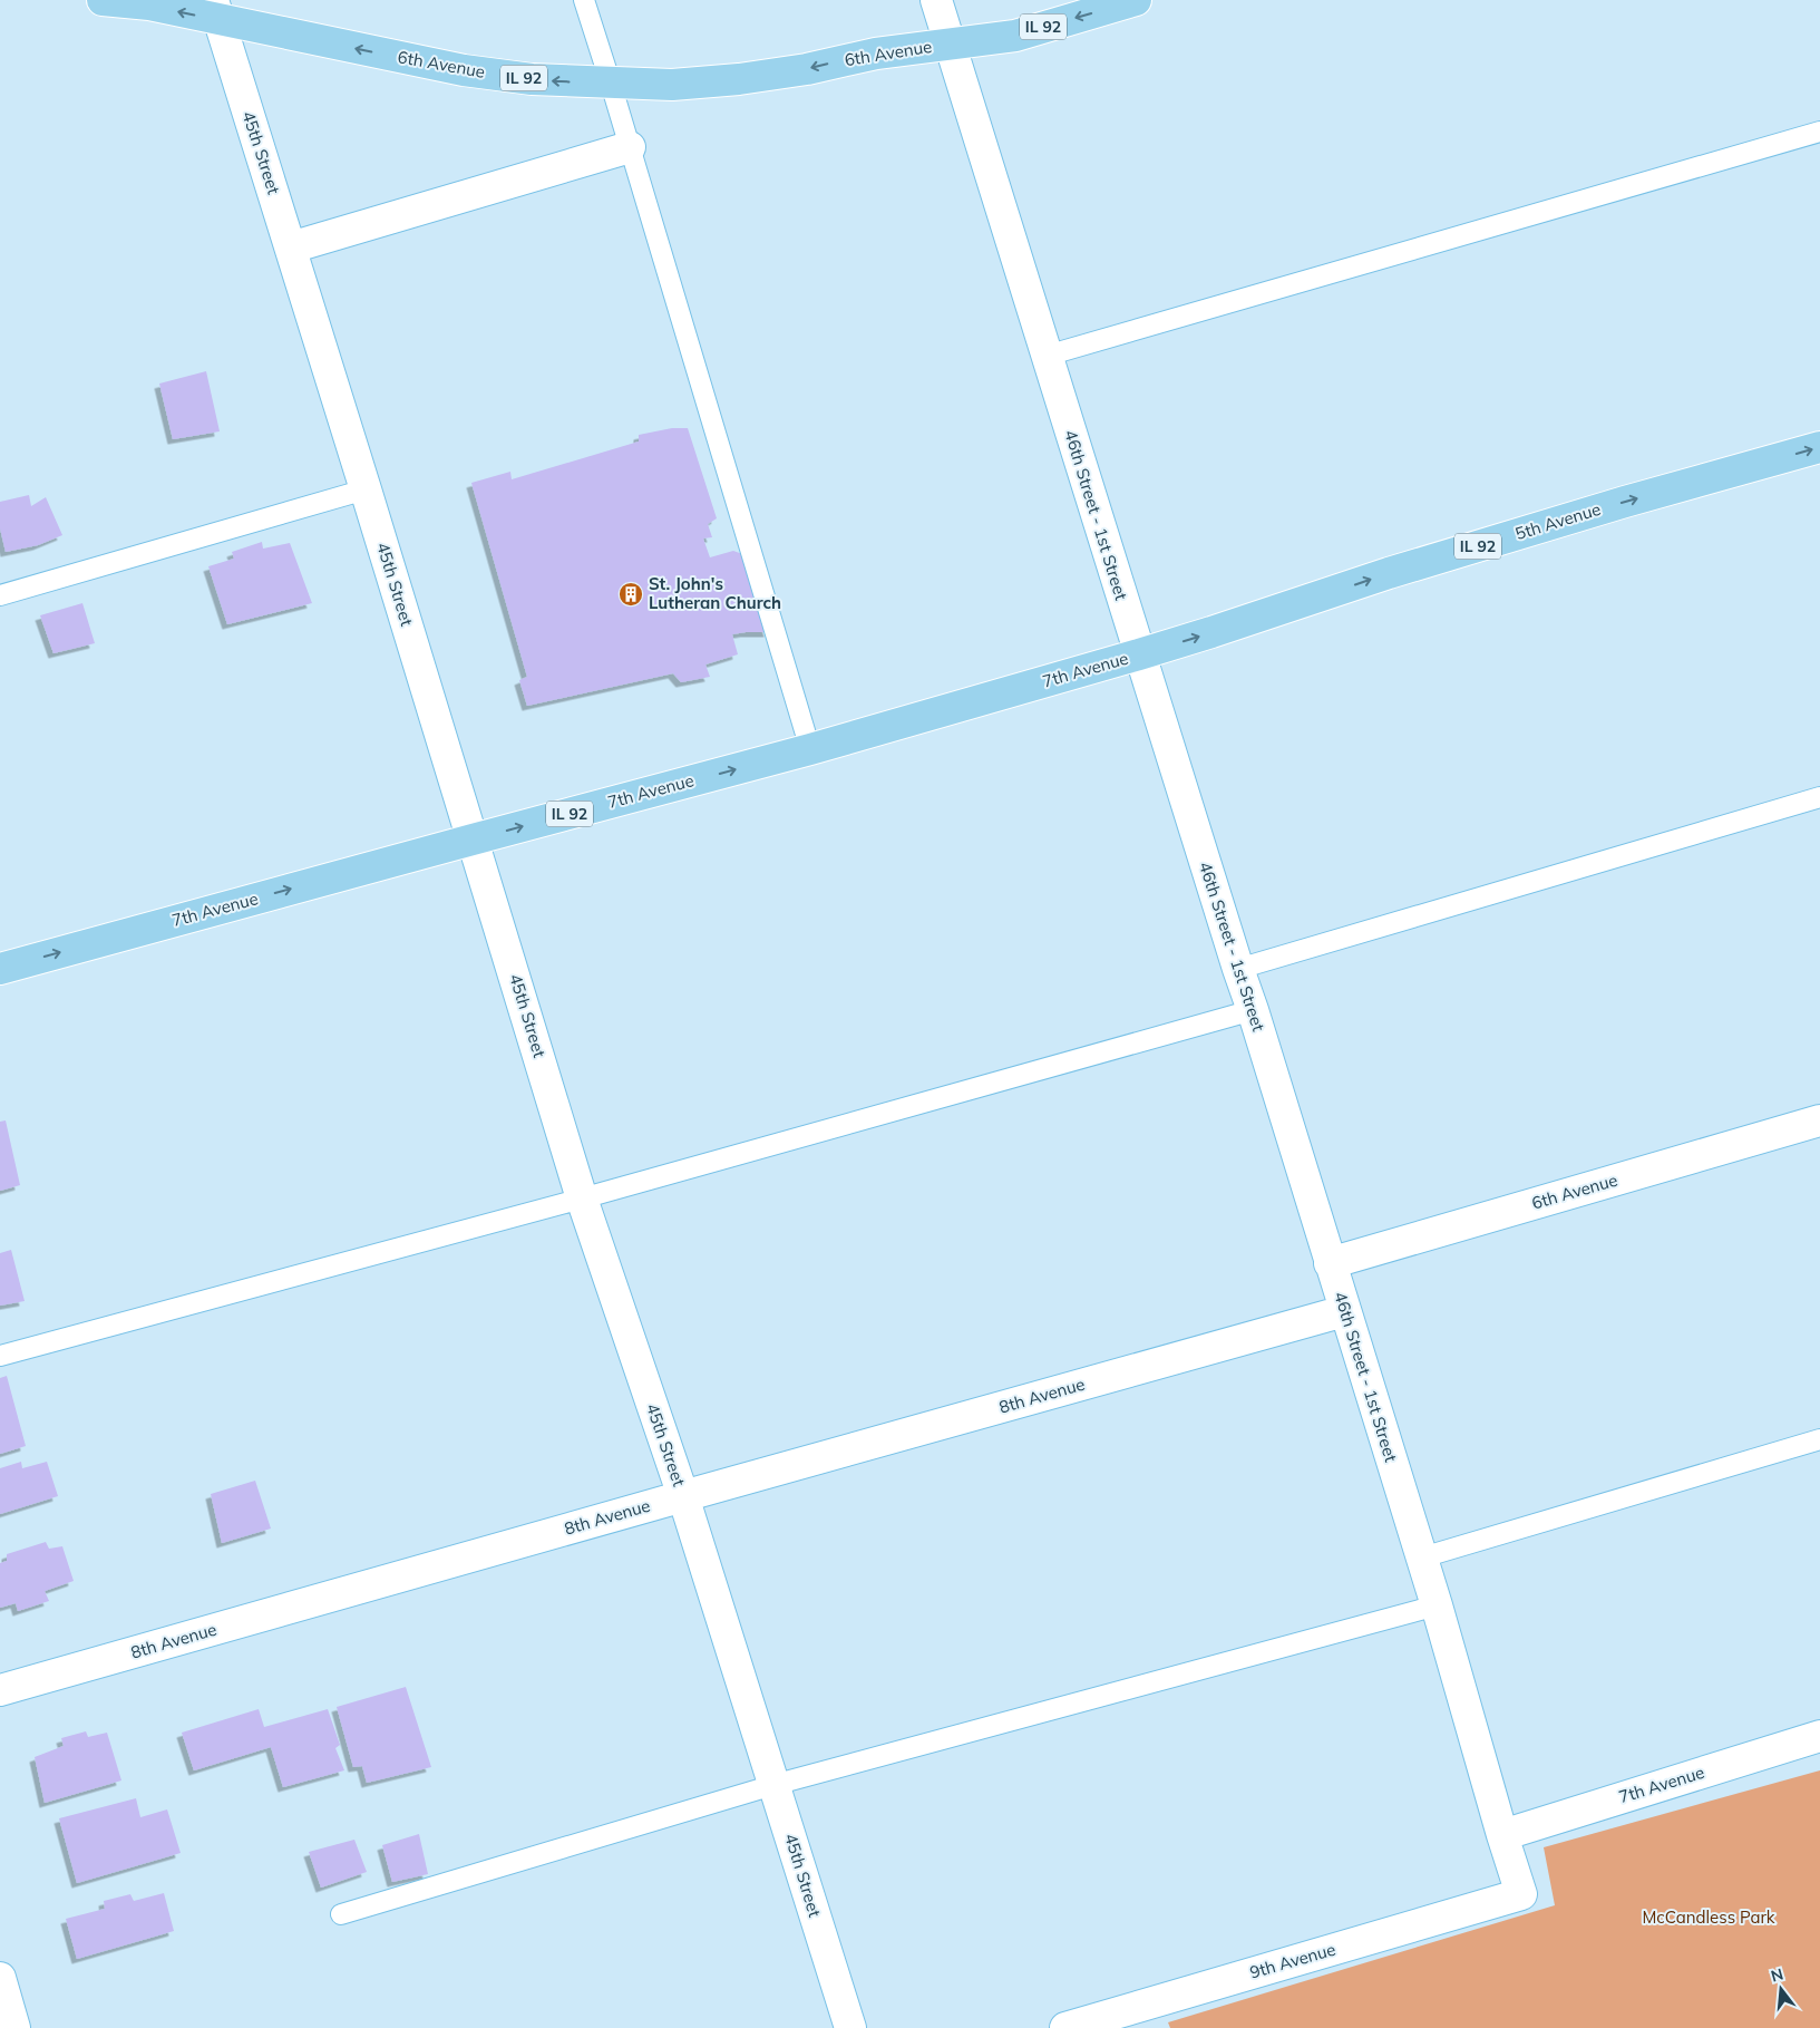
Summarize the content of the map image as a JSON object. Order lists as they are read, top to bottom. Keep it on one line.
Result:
{"streets":{"main road":["IL 92","6th Avenue","5th Avenue","7th Avenue"],"street":["45th Street","46th Street - 1st Street","8th Avenue","9th Avenue"]},"crossings":[["IL 92","6th Avenue"],["IL 92","46th Street - 1st Street"],["6th Avenue","45th Street"],["6th Avenue","46th Street - 1st Street"],["45th Street","7th Avenue"],["45th Street","8th Avenue"],["46th Street - 1st Street","5th Avenue"],["46th Street - 1st Street","7th Avenue"],["46th Street - 1st Street","8th Avenue"],["46th Street - 1st Street","9th Avenue"],["5th Avenue","7th Avenue"]],"one_way":["6th Avenue","5th Avenue","7th Avenue"],"parks":["McCandless Park"],"places":{"building":["St. John's Lutheran Church"]},"north":"top"}
